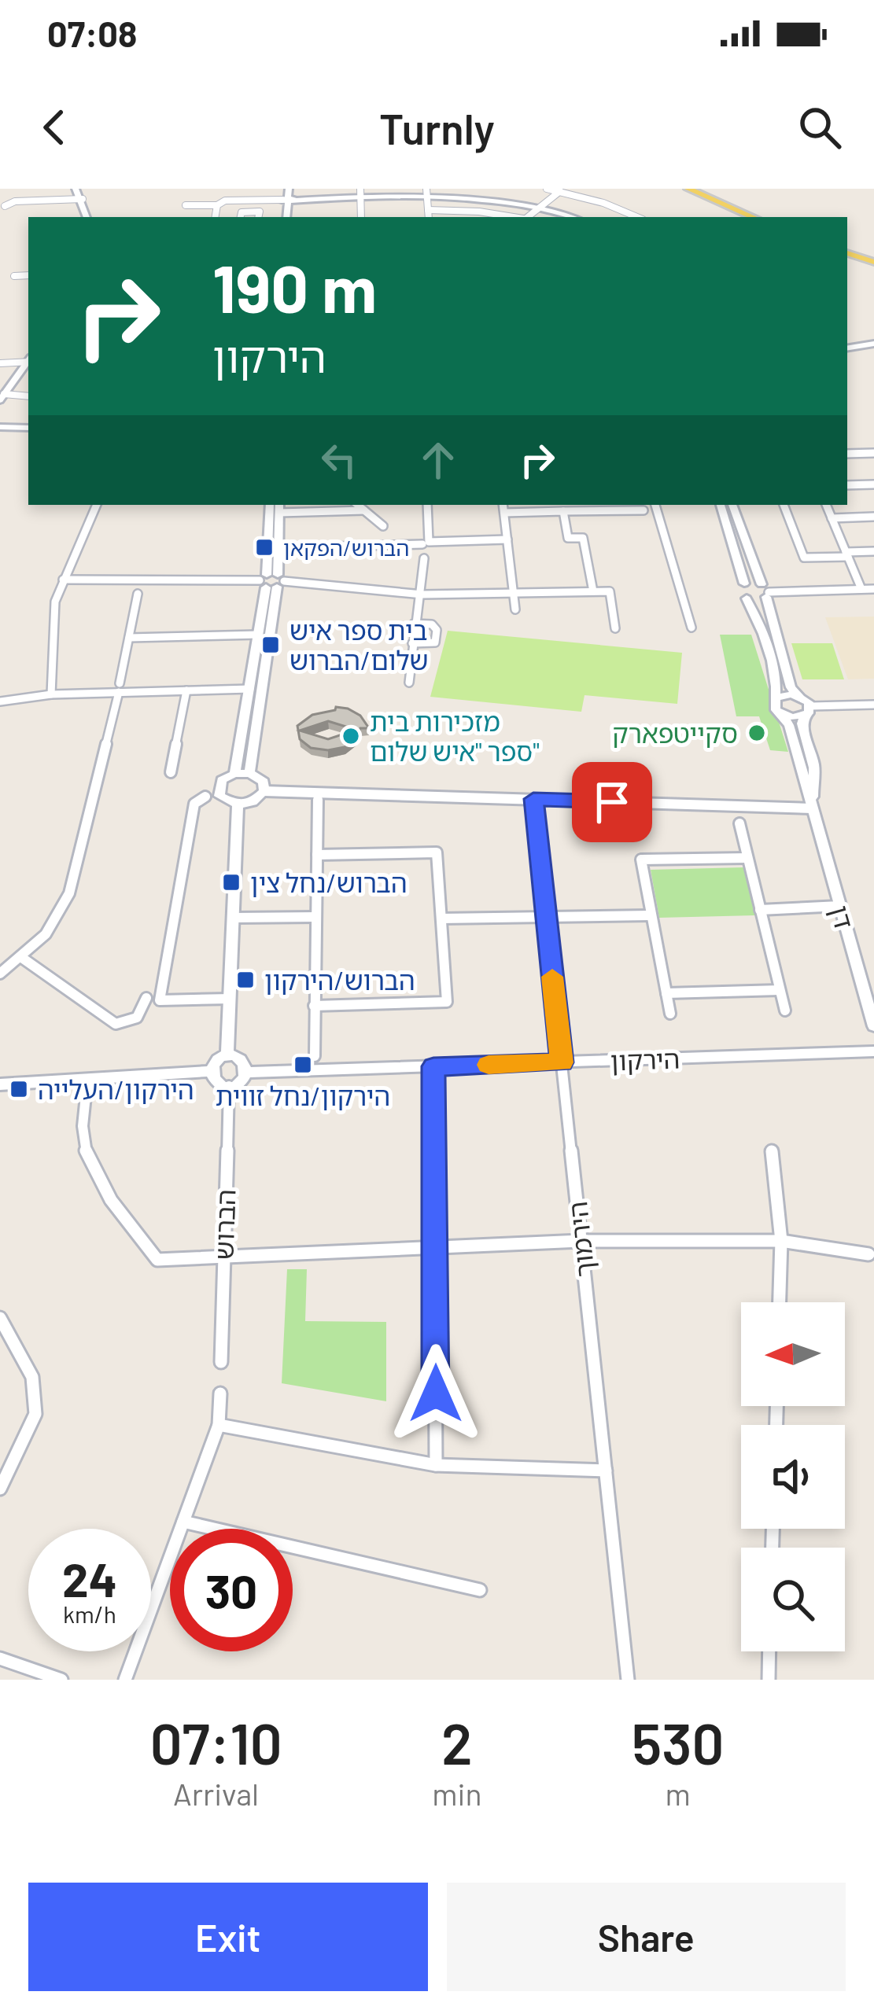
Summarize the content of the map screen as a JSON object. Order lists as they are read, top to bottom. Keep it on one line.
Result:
{"streets":{"street":["דן","הירקון","הברוש","הירמוך"]},"crossings":[["הירקון","הברוש"],["הירקון","הירמוך"]],"places":{"transit":["הברוש/הפקאן","בית ספר איש שלום/הברוש","הברוש/נחל צין","הברוש/הירקון","הירקון/נחל זווית","הירקון/העלייה"],"other":["סקייטפארק","מזכירות בית ספר \"איש שלום\""]},"north":"left","page":{"status":"07:08","header":"Turnly","turn":["190 m","הירקון"],"speed":"24 km/h","limit":"30","eta":["07:10","Arrival","2","min","530","m"],"buttons":["Exit","Share"]}}
